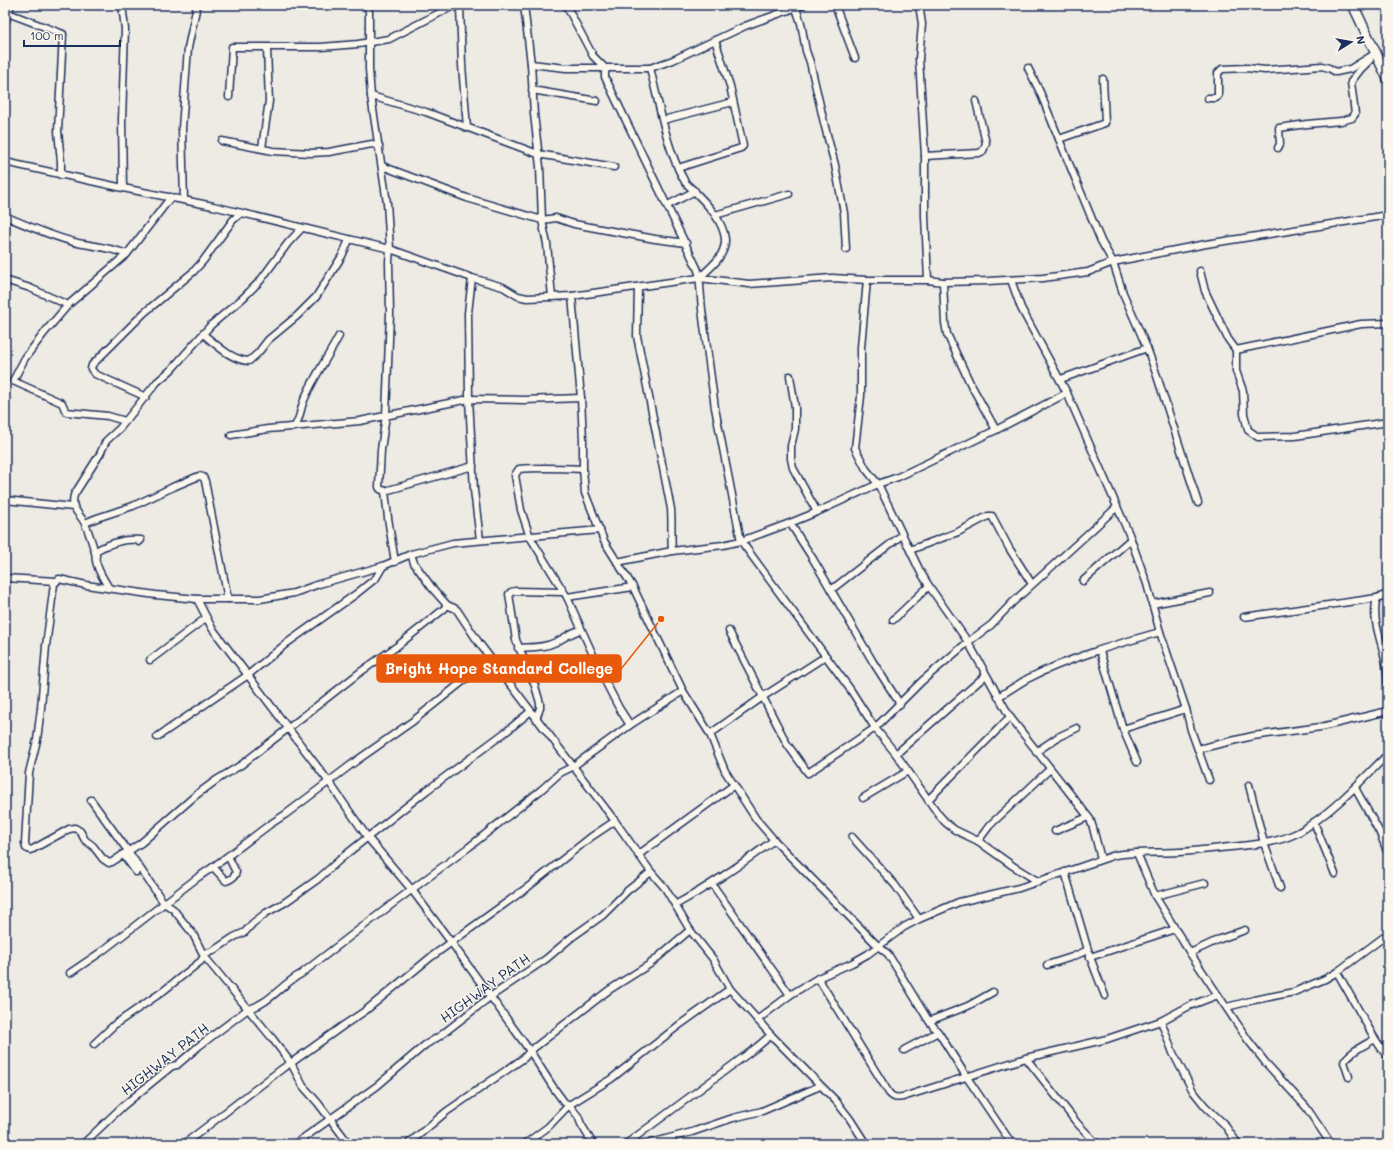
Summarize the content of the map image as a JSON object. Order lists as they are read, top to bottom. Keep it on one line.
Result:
{"streets":{"street":["HIGHWAY PATH"]},"places":["Bright Hope Standard College"],"scale_bar":"100 m","north":"right"}
